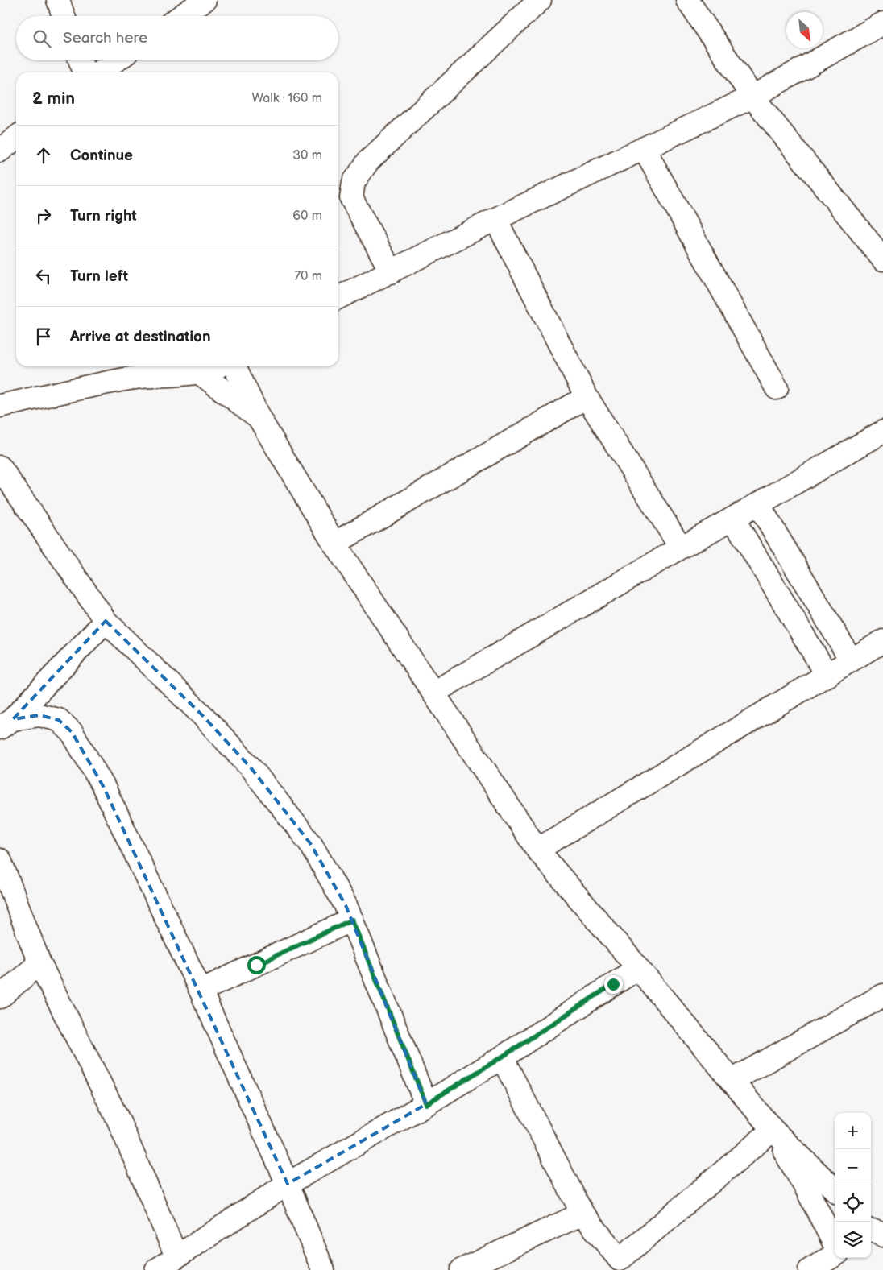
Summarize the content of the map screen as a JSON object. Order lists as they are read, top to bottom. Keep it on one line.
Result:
{"north":"bottom right","page":{"search":"Search here","heading":["2 min","Walk · 160 m"],"list":[["Continue","30 m"],["Turn right","60 m"],["Turn left","70 m"],"Arrive at destination"],"map_buttons":["+","−"]}}
